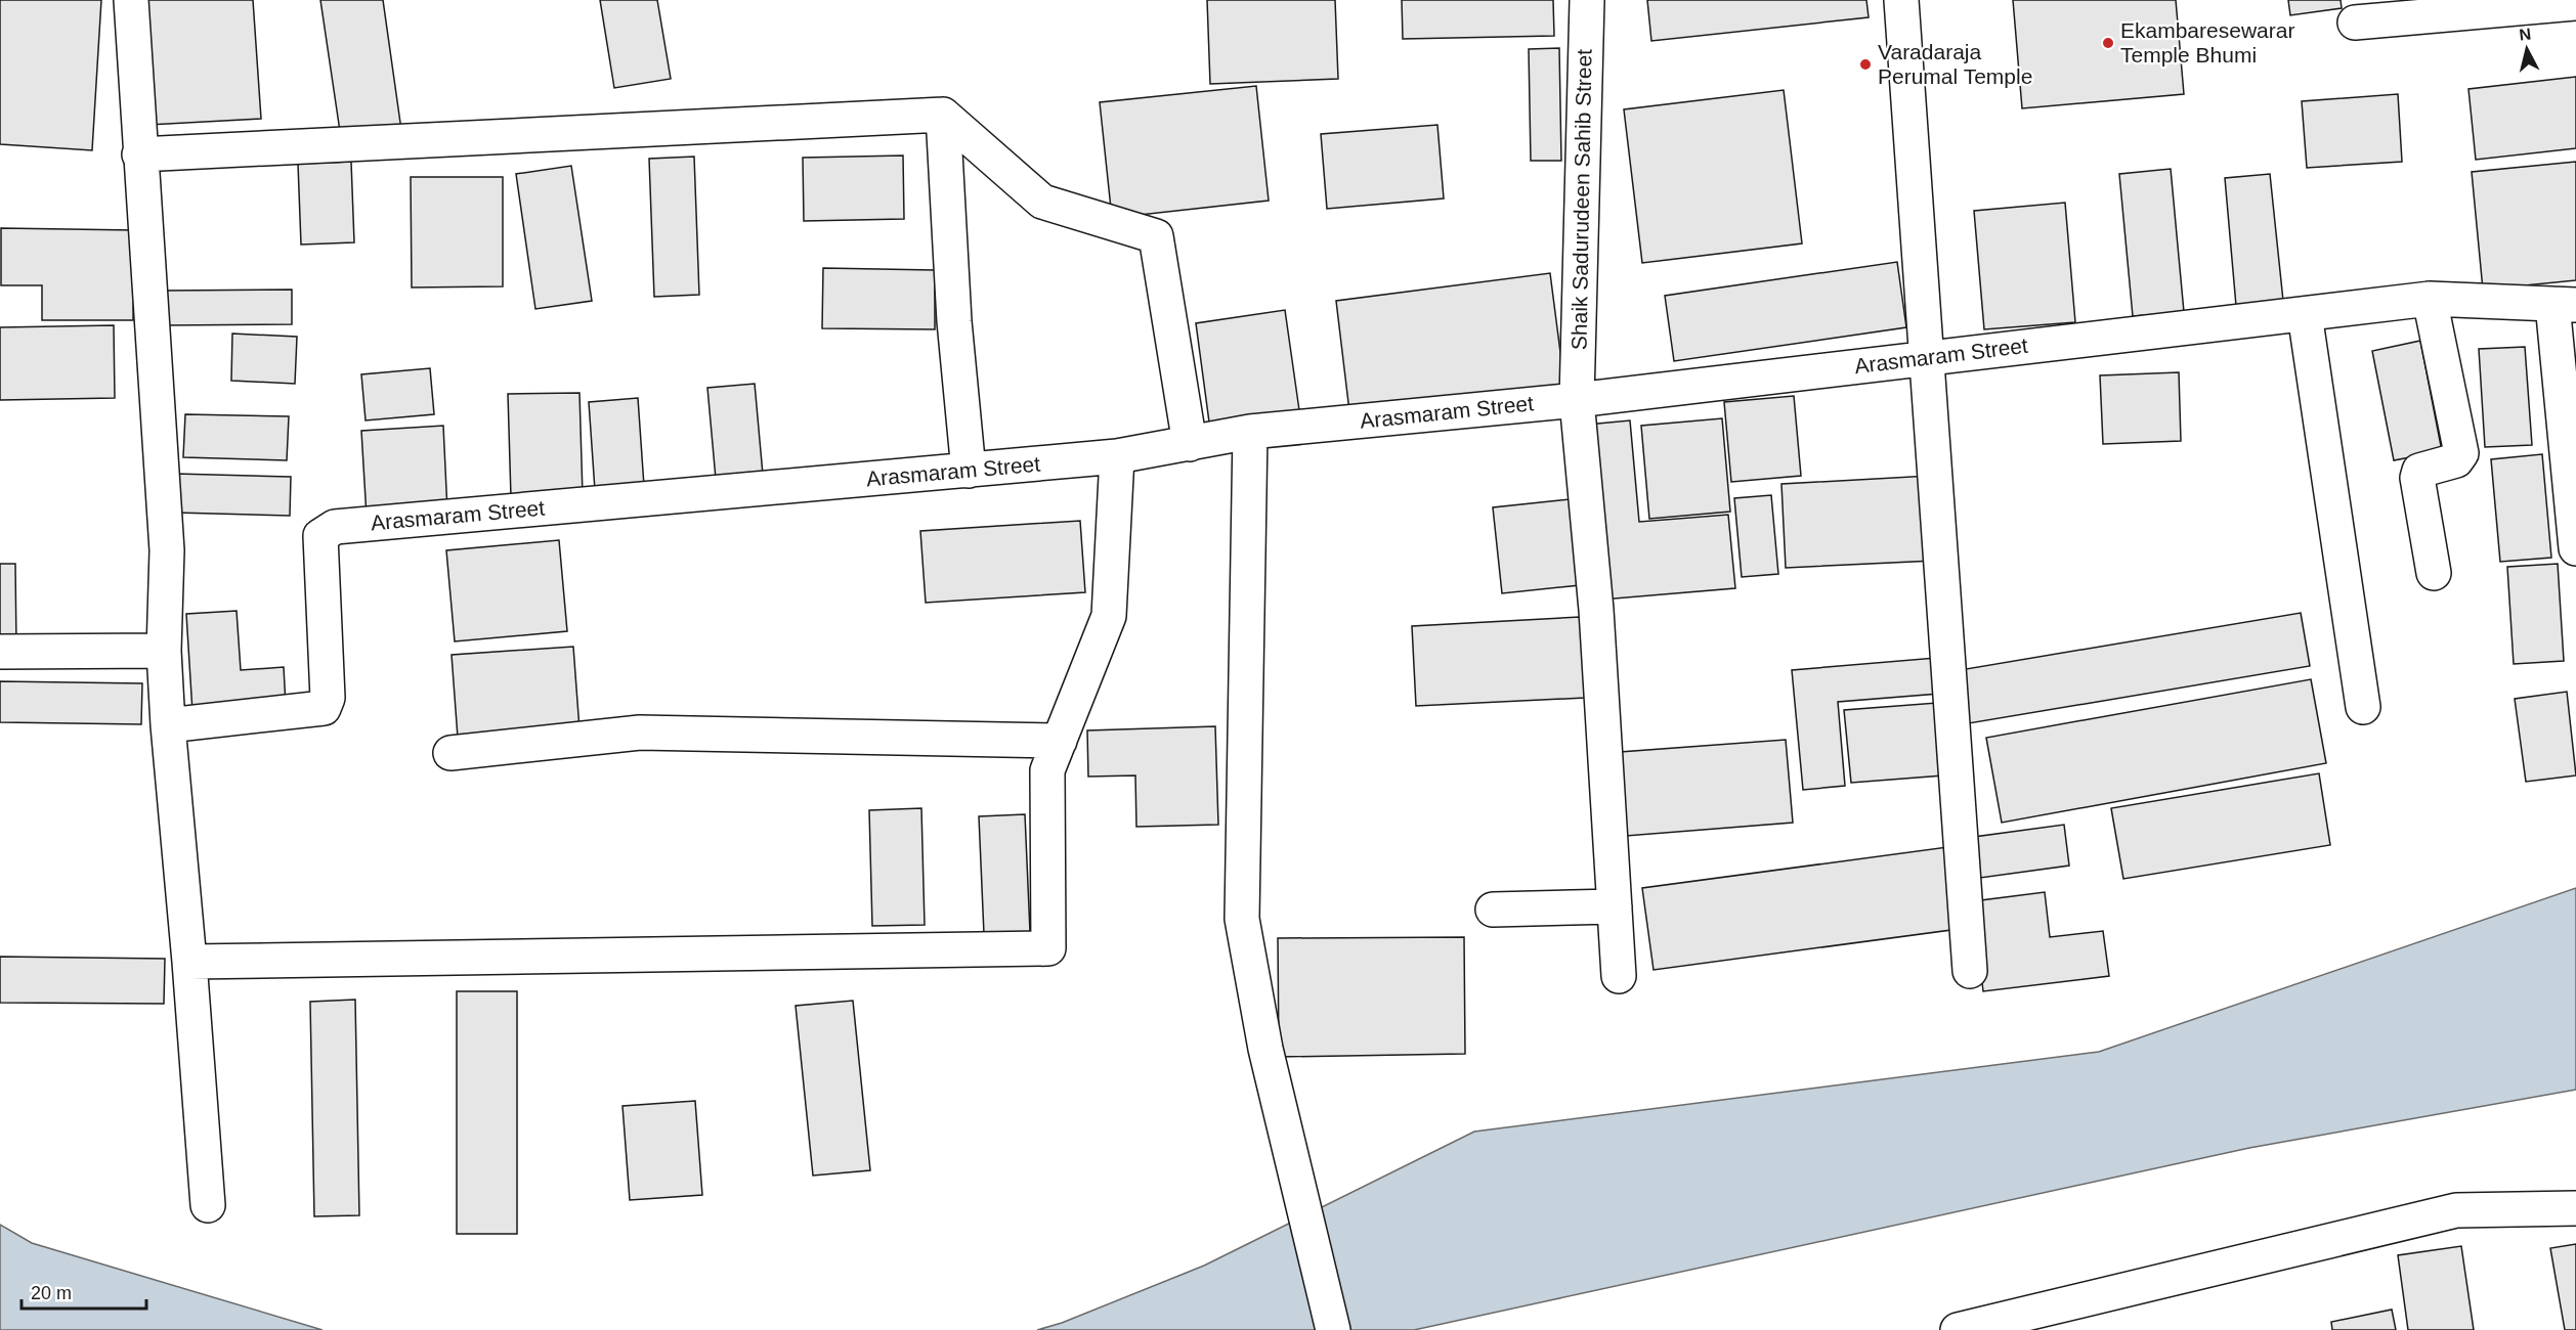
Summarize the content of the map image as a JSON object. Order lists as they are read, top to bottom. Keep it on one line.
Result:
{"streets":{"street":["Shaik Sadurudeen Sahib Street","Arasmaram Street"]},"crossings":[["Shaik Sadurudeen Sahib Street","Arasmaram Street"]],"places":["Ekambaresewarar Temple Bhumi","Varadaraja Perumal Temple"],"scale_bar":"20 m","north":"top"}
